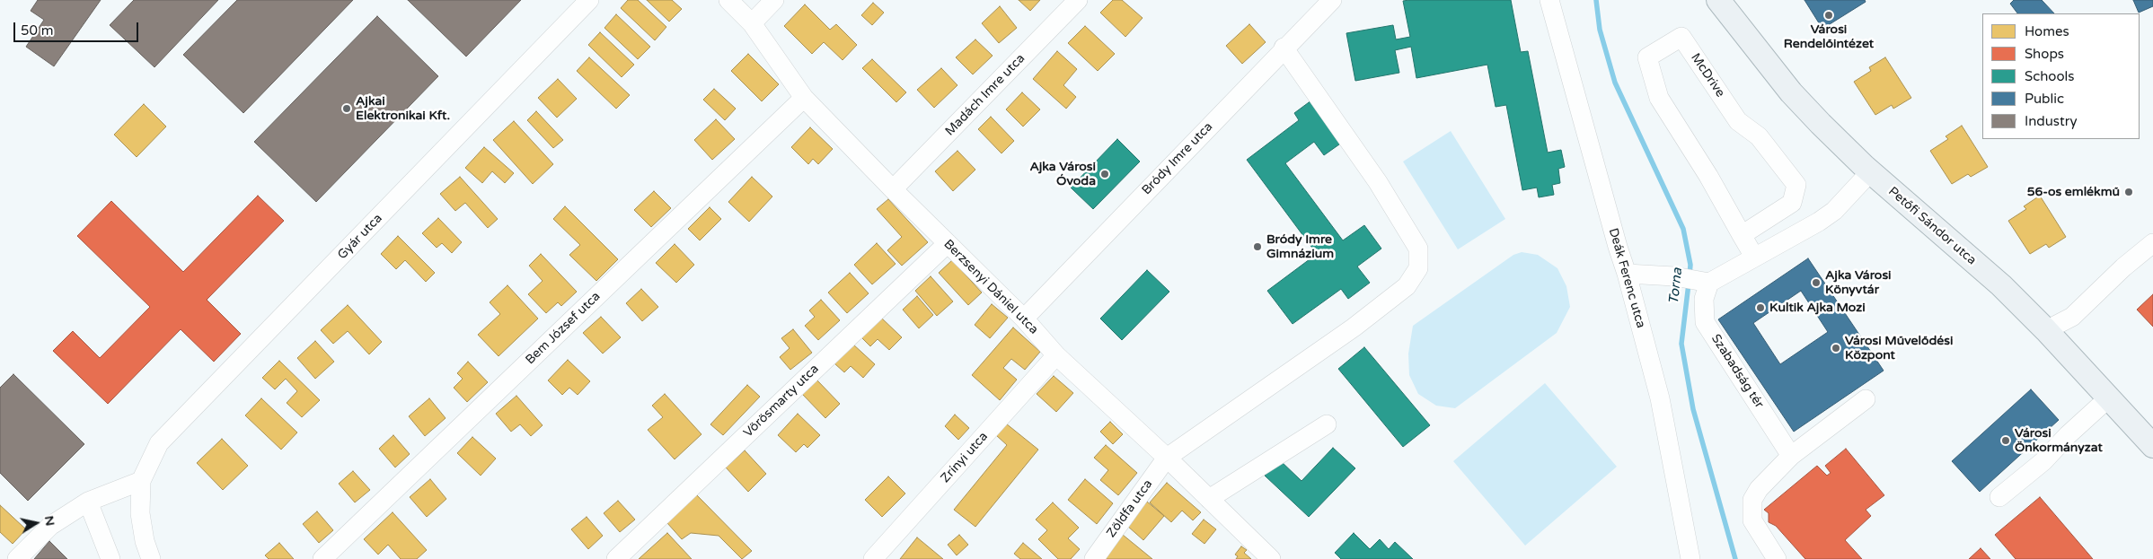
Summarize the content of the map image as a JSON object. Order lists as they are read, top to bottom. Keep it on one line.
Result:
{"streets":{"main road":["Petőfi Sándor utca"],"street":["McDrive","Madách Imre utca","Bródy Imre utca","Gyár utca","Deák Ferenc utca","Berzsenyi Dániel utca","Bem József utca","Szabadság tér","Vörösmarty utca","Zrínyi utca","Zöldfa utca"]},"crossings":[["Madách Imre utca","Berzsenyi Dániel utca"],["Bródy Imre utca","Berzsenyi Dániel utca"],["Bródy Imre utca","Zöldfa utca"],["Berzsenyi Dániel utca","Bem József utca"],["Berzsenyi Dániel utca","Vörösmarty utca"],["Berzsenyi Dániel utca","Zrínyi utca"],["Berzsenyi Dániel utca","Zöldfa utca"]],"water":["Torna"],"places":["Városi Rendelőintézet","Ajkai Elektronikai Kft.","Ajka Városi Óvoda","56-os emlékmű","Bródy Imre Gimnázium","Ajka Városi Könyvtár","Kultik Ajka Mozi","Városi Művelődési Központ","Városi Önkormányzat"],"legend":["Homes","Shops","Schools","Public","Industry"],"scale_bar":"50 m","north":"right"}
